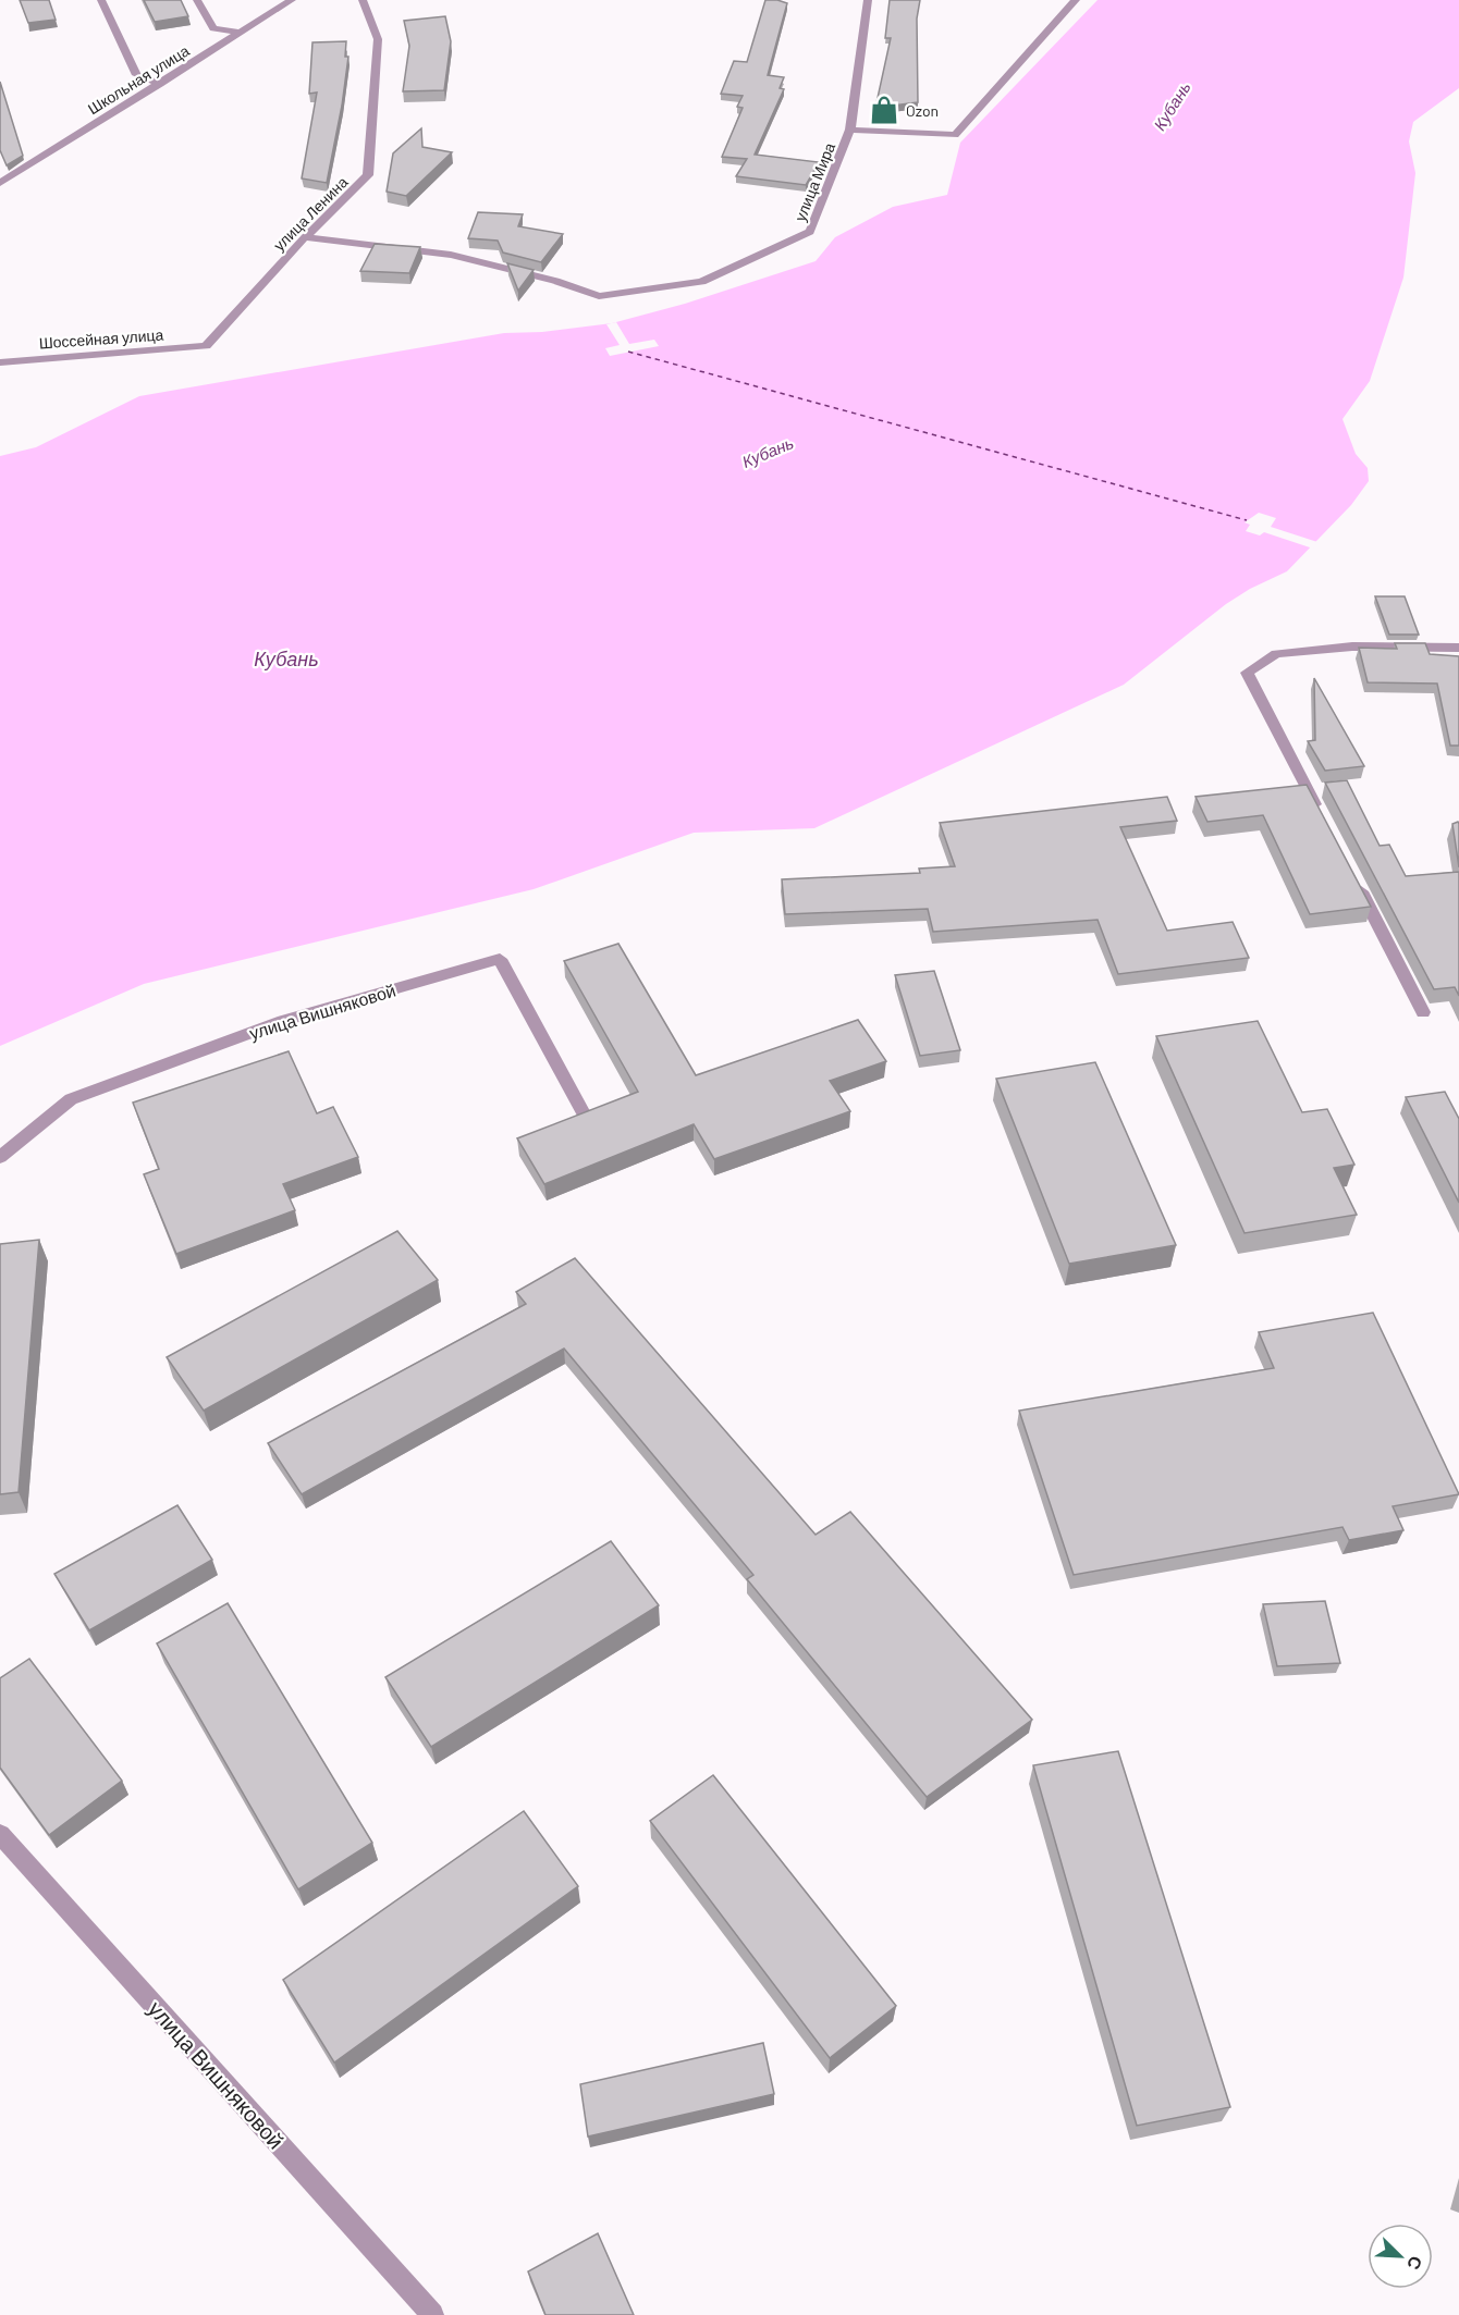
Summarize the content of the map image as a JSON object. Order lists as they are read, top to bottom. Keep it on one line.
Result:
{"streets":{"street":["Школьная улица","улица Мира","улица Ленина","Шоссейная улица","улица Вишняковой"]},"crossings":[["улица Мира","улица Ленина"],["улица Ленина","Шоссейная улица"]],"water":["Кубань"],"places":{"shop":["Ozon"]},"north":"bottom right"}
